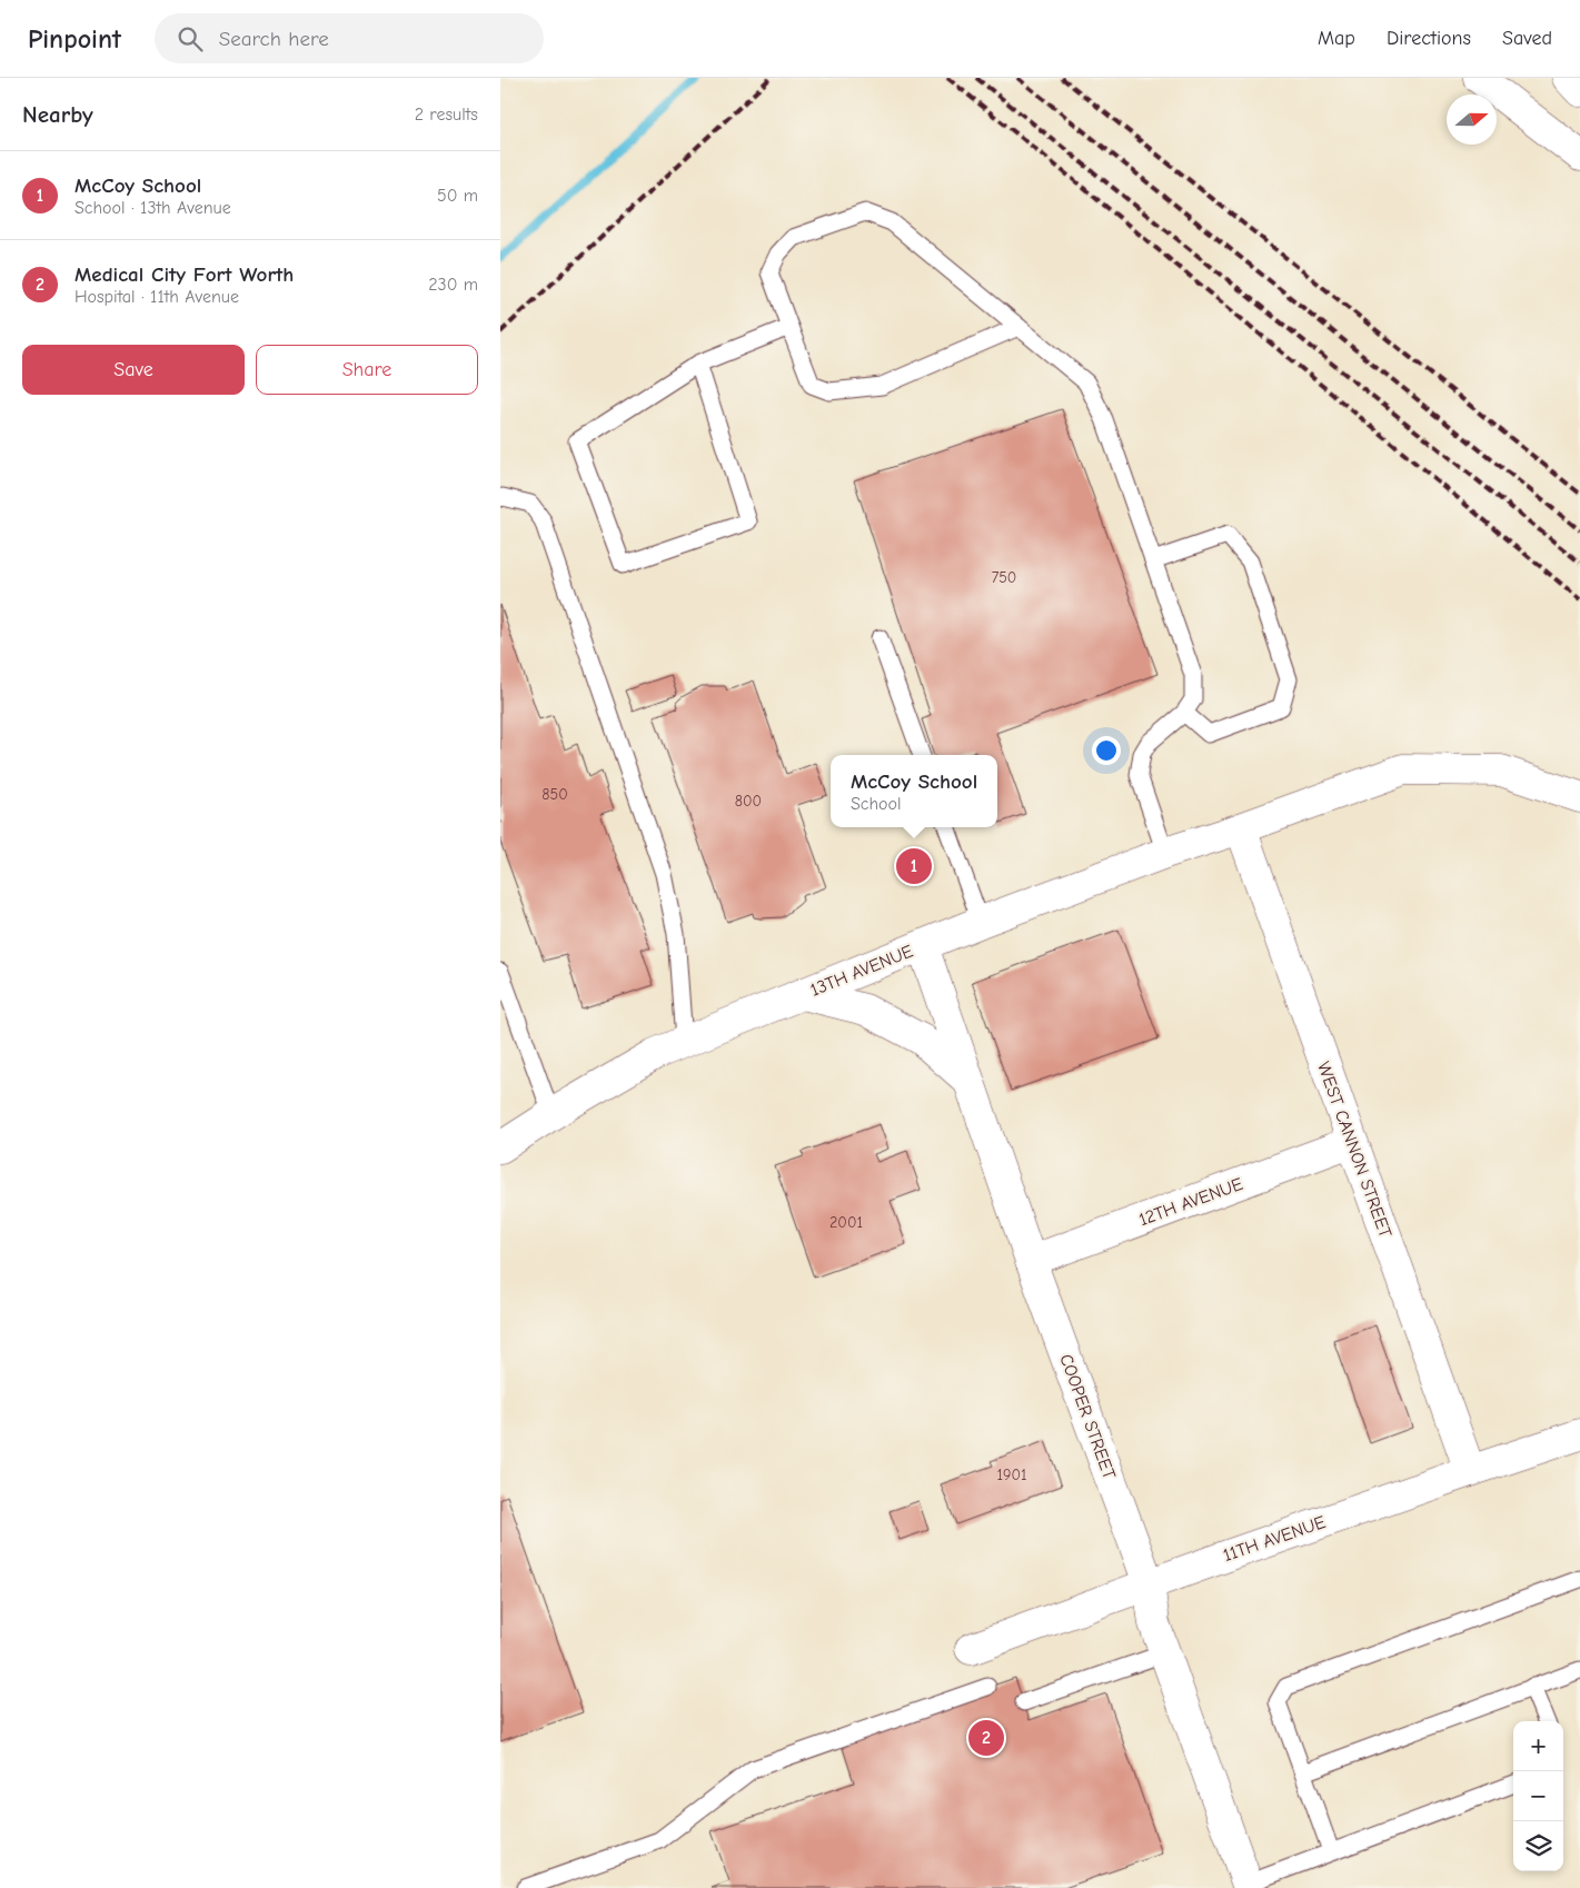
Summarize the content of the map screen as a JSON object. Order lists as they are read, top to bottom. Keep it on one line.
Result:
{"streets":{"main road":["13TH AVENUE","WEST CANNON STREET","12TH AVENUE","COOPER STREET","11TH AVENUE"]},"crossings":[["13TH AVENUE","WEST CANNON STREET"],["13TH AVENUE","COOPER STREET"],["WEST CANNON STREET","12TH AVENUE"],["WEST CANNON STREET","11TH AVENUE"],["12TH AVENUE","COOPER STREET"],["COOPER STREET","11TH AVENUE"]],"house_numbers":["750","850","800","2001","1901"],"north":"right","page":{"header":"Pinpoint","search":"Search here","nav":["Map","Directions","Saved"],"heading":["Nearby","2 results"],"list":[{"mark":"1","name":"McCoy School","note":"School · 13th Avenue","value":"50 m"},{"mark":"2","name":"Medical City Fort Worth","note":"Hospital · 11th Avenue","value":"230 m"}],"buttons":["Save","Share"],"popup":["McCoy School","School"],"pins":["1","2"],"map_buttons":["+","−"]}}
